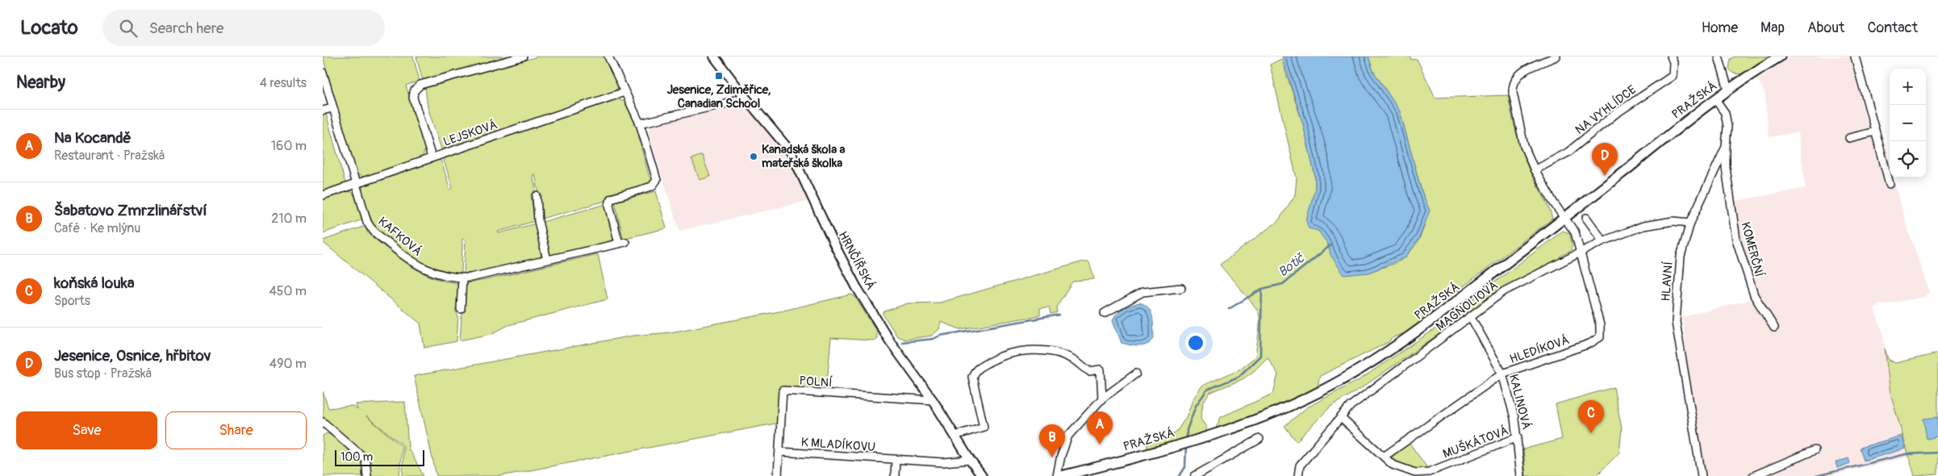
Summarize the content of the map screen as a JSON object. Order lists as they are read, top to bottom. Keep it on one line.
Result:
{"streets":{"main road":["PRAŽSKÁ"],"street":["NA VYHLÍDCE","LEJSKOVÁ","KAFKOVÁ","KOMERČNÍ","HRNČÍŘSKÁ","HLAVNÍ","MAGNOLIOVÁ","HLEDÍKOVÁ","POLNÍ","KALINOVÁ","MUŠKÁTOVÁ","K MLADÍKOVU"]},"crossings":[["PRAŽSKÁ","HLAVNÍ"],["PRAŽSKÁ","HLEDÍKOVÁ"],["NA VYHLÍDCE","HLEDÍKOVÁ"],["LEJSKOVÁ","KAFKOVÁ"],["KOMERČNÍ","HLAVNÍ"],["HRNČÍŘSKÁ","POLNÍ"],["HRNČÍŘSKÁ","K MLADÍKOVU"],["HLAVNÍ","MAGNOLIOVÁ"],["MAGNOLIOVÁ","HLEDÍKOVÁ"],["MAGNOLIOVÁ","KALINOVÁ"],["MAGNOLIOVÁ","MUŠKÁTOVÁ"],["HLEDÍKOVÁ","KALINOVÁ"],["HLEDÍKOVÁ","MUŠKÁTOVÁ"],["POLNÍ","K MLADÍKOVU"],["KALINOVÁ","MUŠKÁTOVÁ"]],"water":["Botič"],"places":{"transit":["Jesenice, Zdiměřice, Canadian School"],"other":["Kanadská škola a mateřská školka"]},"scale_bar":"100 m","page":{"header":"Locato","search":"Search here","nav":["Home","Map","About","Contact"],"heading":["Nearby","4 results"],"map_buttons":["+","−"],"list":[{"mark":"A","name":"Na Kocandě","note":"Restaurant · Pražská","value":"160 m"},{"mark":"B","name":"Šabatovo Zmrzlinářství","note":"Café · Ke mlýnu","value":"210 m"},{"mark":"C","name":"koňská louka","note":"Sports","value":"450 m"},{"mark":"D","name":"Jesenice, Osnice, hřbitov","note":"Bus stop · Pražská","value":"490 m"}],"pins":["D","C","A","B"],"buttons":["Save","Share"],"scale":"100 m"}}
